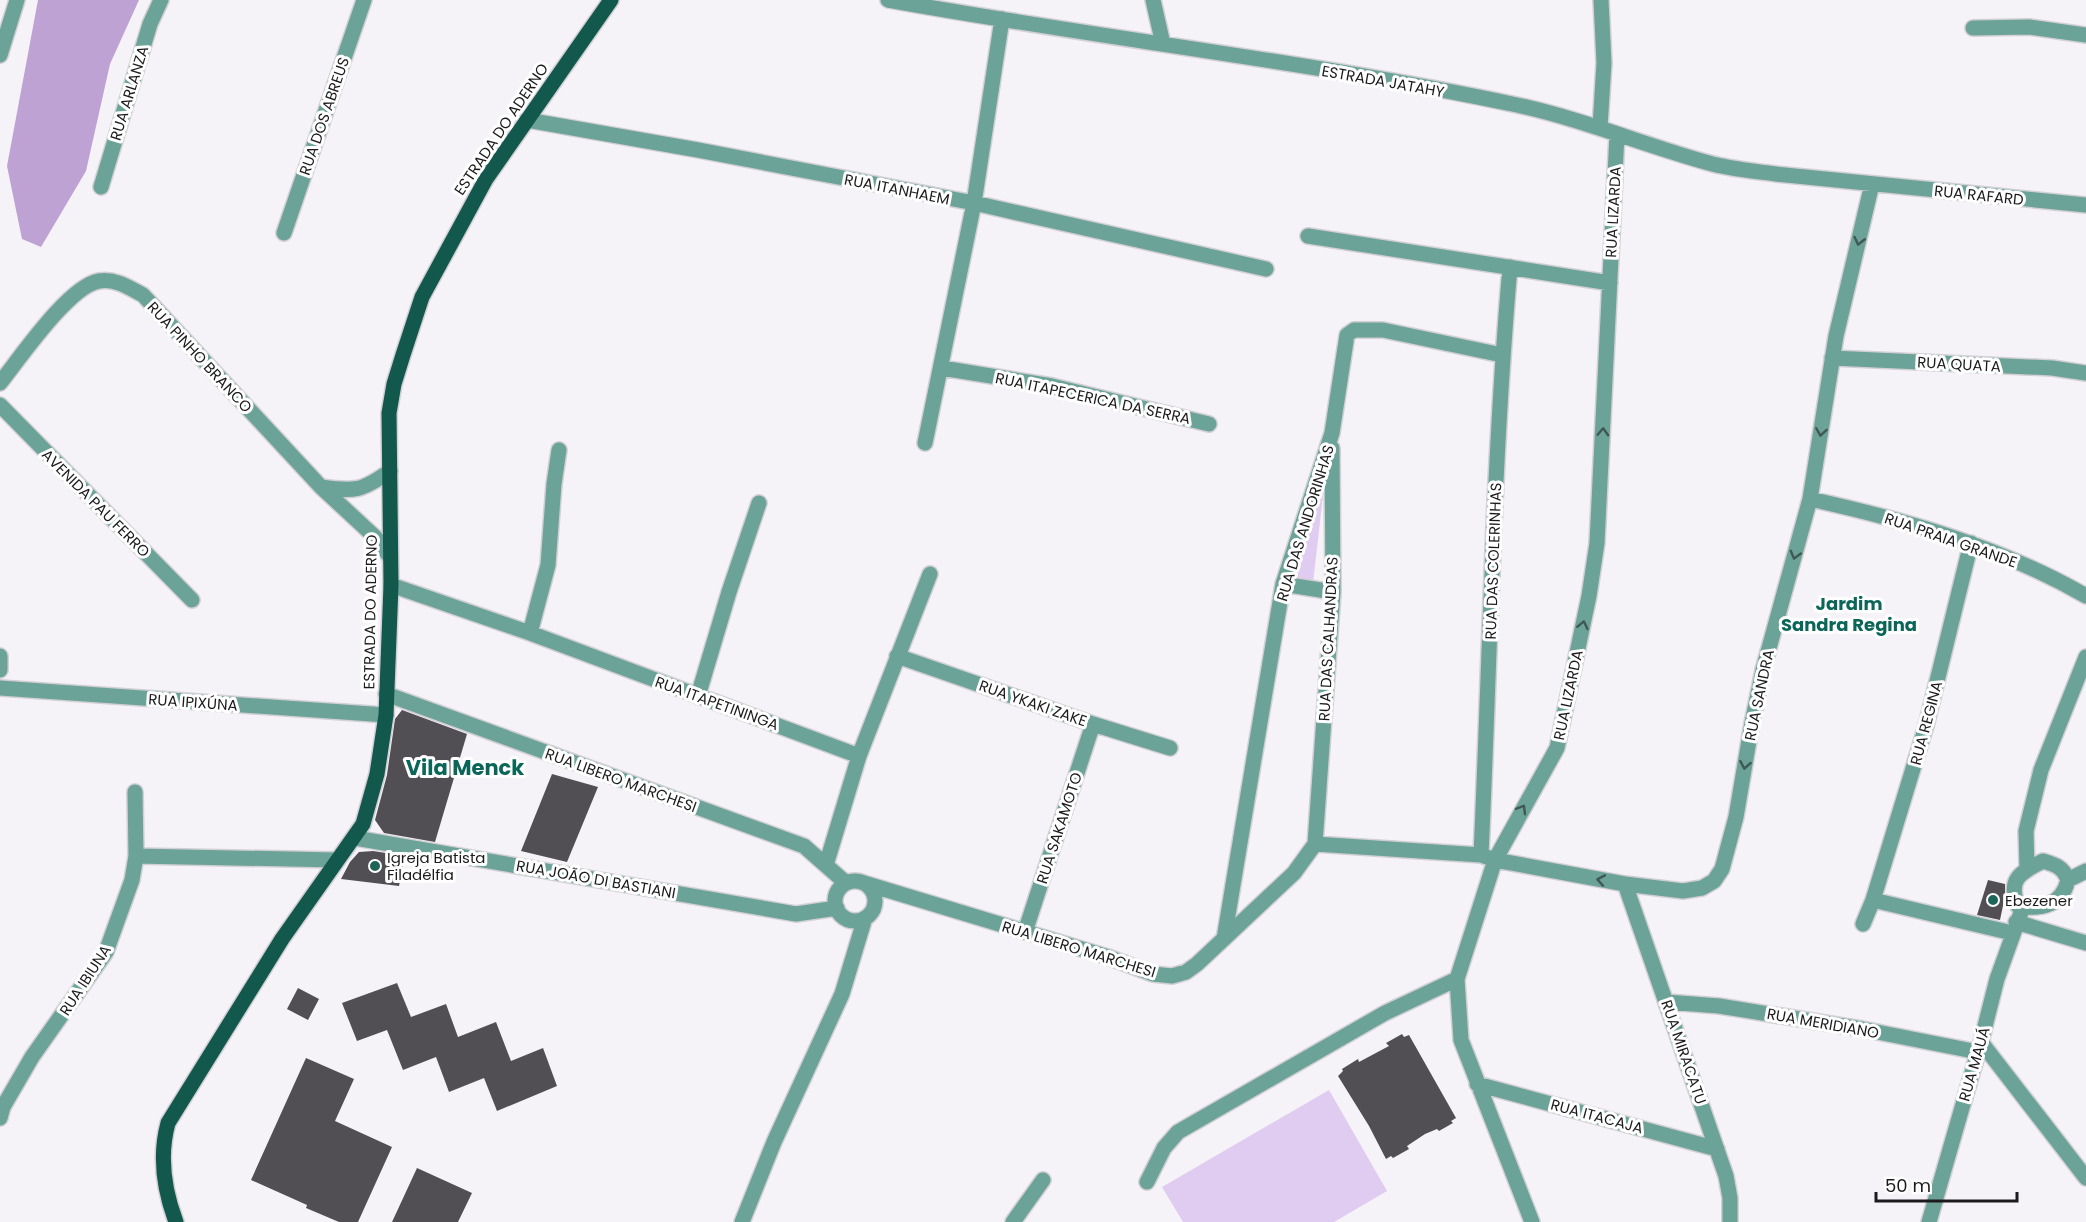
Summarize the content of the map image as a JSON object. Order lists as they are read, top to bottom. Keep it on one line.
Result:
{"streets":{"main road":["ESTRADA DO ADERNO"],"street":["ESTRADA JATAHY","RUA ARLANZA","RUA DOS ABREUS","RUA ITANHAEM","RUA RAFARD","RUA LIZARDA","RUA PINHO BRANCO","RUA QUATA","RUA ITAPECERICA DA SERRA","AVENIDA PAU FERRO","RUA DAS ANDORINHAS","RUA PRAIA GRANDE","RUA DAS COLERINHAS","RUA DAS CALHANDRAS","RUA SANDRA","RUA IPIXÚNA","RUA ITAPETININGA","RUA YKAKI ZAKE","RUA REGINA","RUA LIBERO MARCHESI","RUA SAKAMOTO","RUA JOÃO DI BASTIANI","RUA IBIUNA","RUA MERIDIANO","RUA MIRACATU","RUA MAUÁ","RUA ITACAJA"]},"crossings":[["ESTRADA JATAHY","RUA RAFARD"],["ESTRADA JATAHY","RUA LIZARDA"],["ESTRADA JATAHY","RUA SANDRA"],["ESTRADA DO ADERNO","RUA ITANHAEM"],["ESTRADA DO ADERNO","RUA PINHO BRANCO"],["ESTRADA DO ADERNO","RUA IPIXÚNA"],["ESTRADA DO ADERNO","RUA ITAPETININGA"],["ESTRADA DO ADERNO","RUA LIBERO MARCHESI"],["ESTRADA DO ADERNO","RUA JOÃO DI BASTIANI"],["RUA RAFARD","RUA SANDRA"],["RUA LIZARDA","RUA DAS COLERINHAS"],["RUA LIZARDA","RUA SANDRA"],["RUA LIZARDA","RUA ITACAJA"],["RUA QUATA","RUA SANDRA"],["RUA DAS ANDORINHAS","RUA DAS COLERINHAS"],["RUA DAS ANDORINHAS","RUA DAS CALHANDRAS"],["RUA DAS ANDORINHAS","RUA LIBERO MARCHESI"],["RUA PRAIA GRANDE","RUA SANDRA"],["RUA PRAIA GRANDE","RUA REGINA"],["RUA DAS COLERINHAS","RUA SANDRA"],["RUA DAS CALHANDRAS","RUA LIBERO MARCHESI"],["RUA SANDRA","RUA MIRACATU"],["RUA YKAKI ZAKE","RUA SAKAMOTO"],["RUA LIBERO MARCHESI","RUA SAKAMOTO"],["RUA LIBERO MARCHESI","RUA JOÃO DI BASTIANI"],["RUA MERIDIANO","RUA MIRACATU"],["RUA MERIDIANO","RUA MAUÁ"],["RUA MIRACATU","RUA ITACAJA"]],"one_way":["RUA LIZARDA","RUA SANDRA"],"districts":["Jardim Sandra Regina","Vila Menck"],"places":["Igreja Batista Filadélfia","Ebezener"],"scale_bar":"50 m"}
